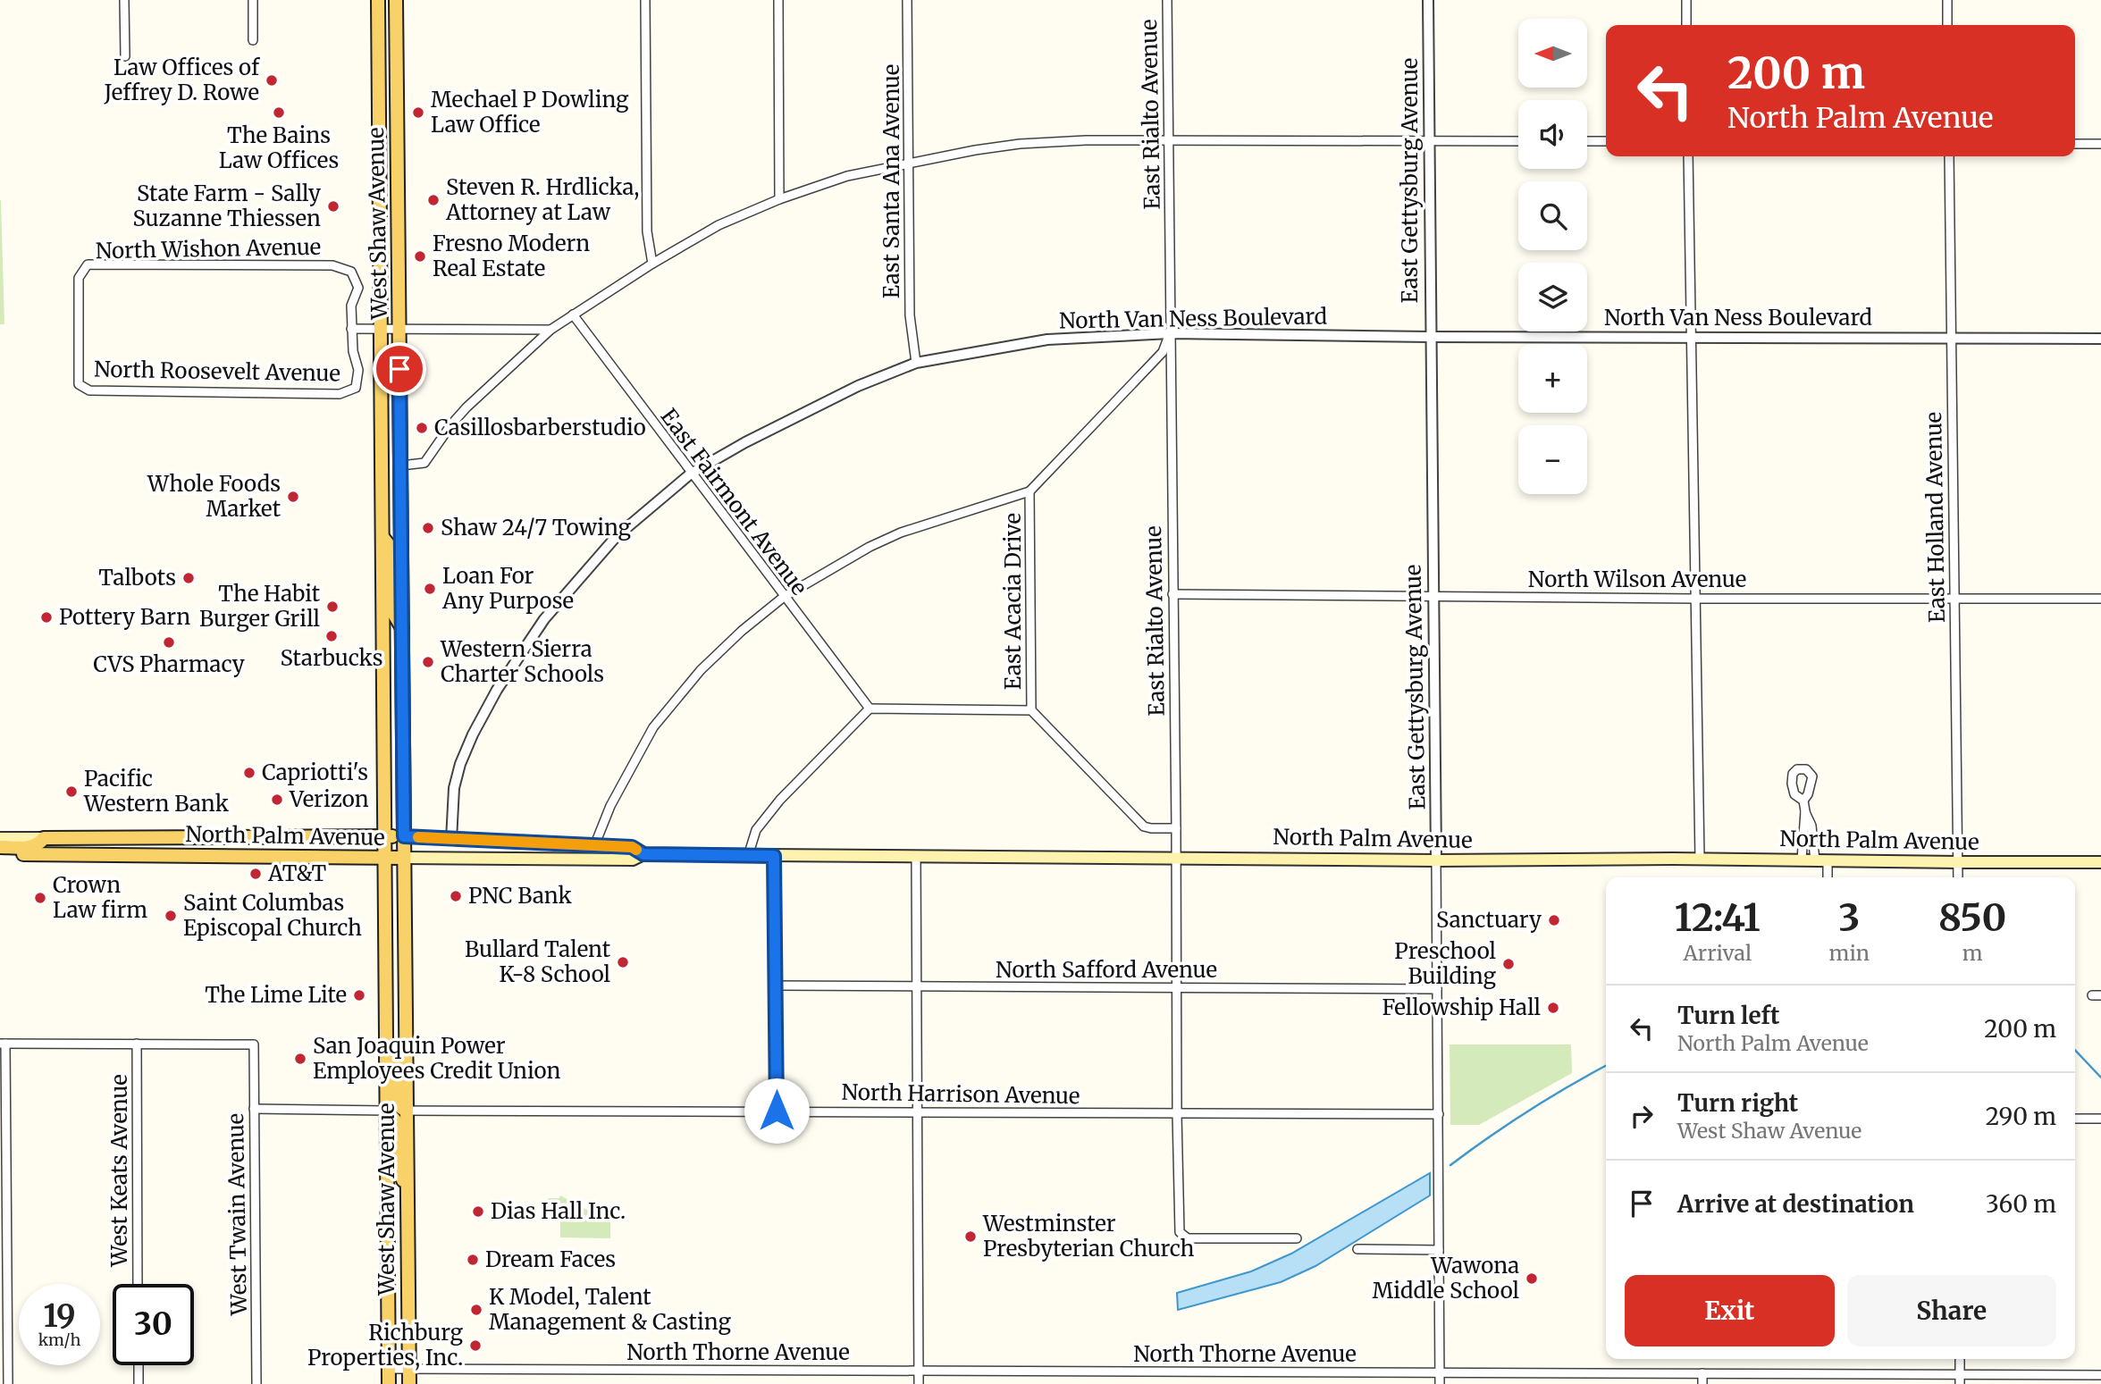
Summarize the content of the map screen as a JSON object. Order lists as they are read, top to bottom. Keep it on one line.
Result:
{"streets":{"main road":["West Shaw Avenue","North Palm Avenue"],"street":["East Rialto Avenue","East Gettysburg Avenue","East Santa Ana Avenue","North Wishon Avenue","North Van Ness Boulevard","North Roosevelt Avenue","East Fairmont Avenue","East Holland Avenue","North Wilson Avenue","East Acacia Drive","North Safford Avenue","North Harrison Avenue","West Keats Avenue","West Twain Avenue","North Thorne Avenue"]},"crossings":[["East Rialto Avenue","North Van Ness Boulevard"],["East Rialto Avenue","North Wilson Avenue"],["East Rialto Avenue","North Palm Avenue"],["East Rialto Avenue","North Safford Avenue"],["East Rialto Avenue","North Harrison Avenue"],["East Gettysburg Avenue","North Van Ness Boulevard"],["East Gettysburg Avenue","North Wilson Avenue"],["East Gettysburg Avenue","North Palm Avenue"],["East Gettysburg Avenue","North Safford Avenue"],["East Gettysburg Avenue","North Harrison Avenue"],["East Gettysburg Avenue","North Thorne Avenue"],["East Santa Ana Avenue","North Van Ness Boulevard"],["West Shaw Avenue","North Palm Avenue"],["West Shaw Avenue","North Harrison Avenue"],["West Shaw Avenue","North Thorne Avenue"],["North Wishon Avenue","North Roosevelt Avenue"],["North Van Ness Boulevard","East Fairmont Avenue"],["North Van Ness Boulevard","East Holland Avenue"],["North Van Ness Boulevard","North Palm Avenue"],["East Holland Avenue","North Wilson Avenue"],["East Holland Avenue","North Palm Avenue"],["West Keats Avenue","West Twain Avenue"]],"places":["Law Offices of Jeffrey D. Rowe","The Bains Law Offices","Mechael P Dowling Law Office","Steven R. Hrdlicka, Attorney at Law","State Farm - Sally Suzanne Thiessen","Fresno Modern Real Estate","Casillosbarberstudio","Whole Foods Market","Shaw 24/7 Towing","Talbots","Loan For Any Purpose","The Habit Burger Grill","Pottery Barn","Starbucks","CVS Pharmacy","Western Sierra Charter Schools","Capriotti's","Pacific Western Bank","Verizon","AT&T","PNC Bank","Crown Law firm","Saint Columbas Episcopal Church","Sanctuary","Bullard Talent K-8 School","Preschool Building","The Lime Lite","Fellowship Hall","San Joaquin Power Employees Credit Union","Dias Hall Inc.","Westminster Presbyterian Church","Dream Faces","Wawona Middle School","K Model, Talent Management & Casting","Richburg Properties, Inc."],"north":"left","page":{"map_buttons":["+","−"],"turn":["200 m","North Palm Avenue"],"eta":["12:41","Arrival","3","min","850","m"],"list":[{"name":"Turn left","note":"North Palm Avenue","value":"200 m"},{"name":"Turn right","note":"West Shaw Avenue","value":"290 m"},{"name":"Arrive at destination","value":"360 m"}],"buttons":["Exit","Share"],"speed":"19 km/h","limit":"30"}}
